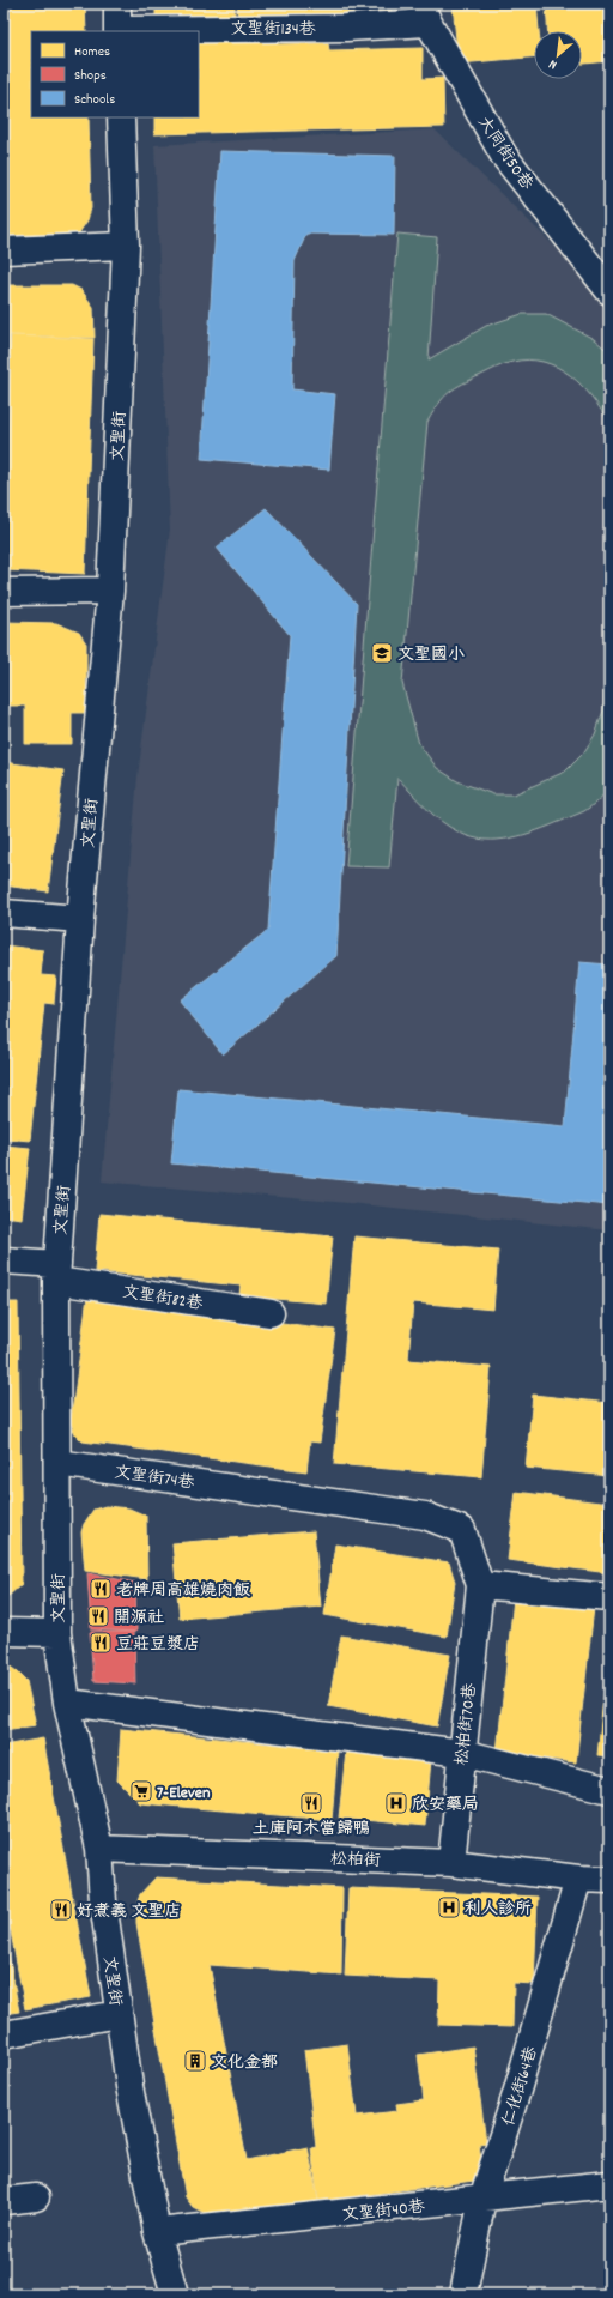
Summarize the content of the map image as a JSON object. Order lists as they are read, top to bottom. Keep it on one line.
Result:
{"streets":{"street":["文聖街134巷","大同街50巷","文聖街","文聖街82巷","文聖街74巷","松柏街70巷","松柏街","仁化街64巷","文聖街40巷"]},"crossings":[["文聖街134巷","大同街50巷"],["文聖街","文聖街82巷"],["文聖街","文聖街74巷"],["文聖街","松柏街"],["文聖街","文聖街40巷"],["文聖街74巷","松柏街70巷"],["松柏街70巷","松柏街"],["松柏街","仁化街64巷"],["仁化街64巷","文聖街40巷"]],"places":{"school or university":["文聖國小"],"restaurant":["老牌周高雄燒肉飯","開源社","豆莊豆漿店","土庫阿木當歸鴨","好煮義 文聖店"],"supermarket":["7-Eleven"],"hospital":["欣安藥局","利人診所"],"building":["文化金都"]},"legend":["Homes","Shops","Schools"],"north":"bottom left"}
